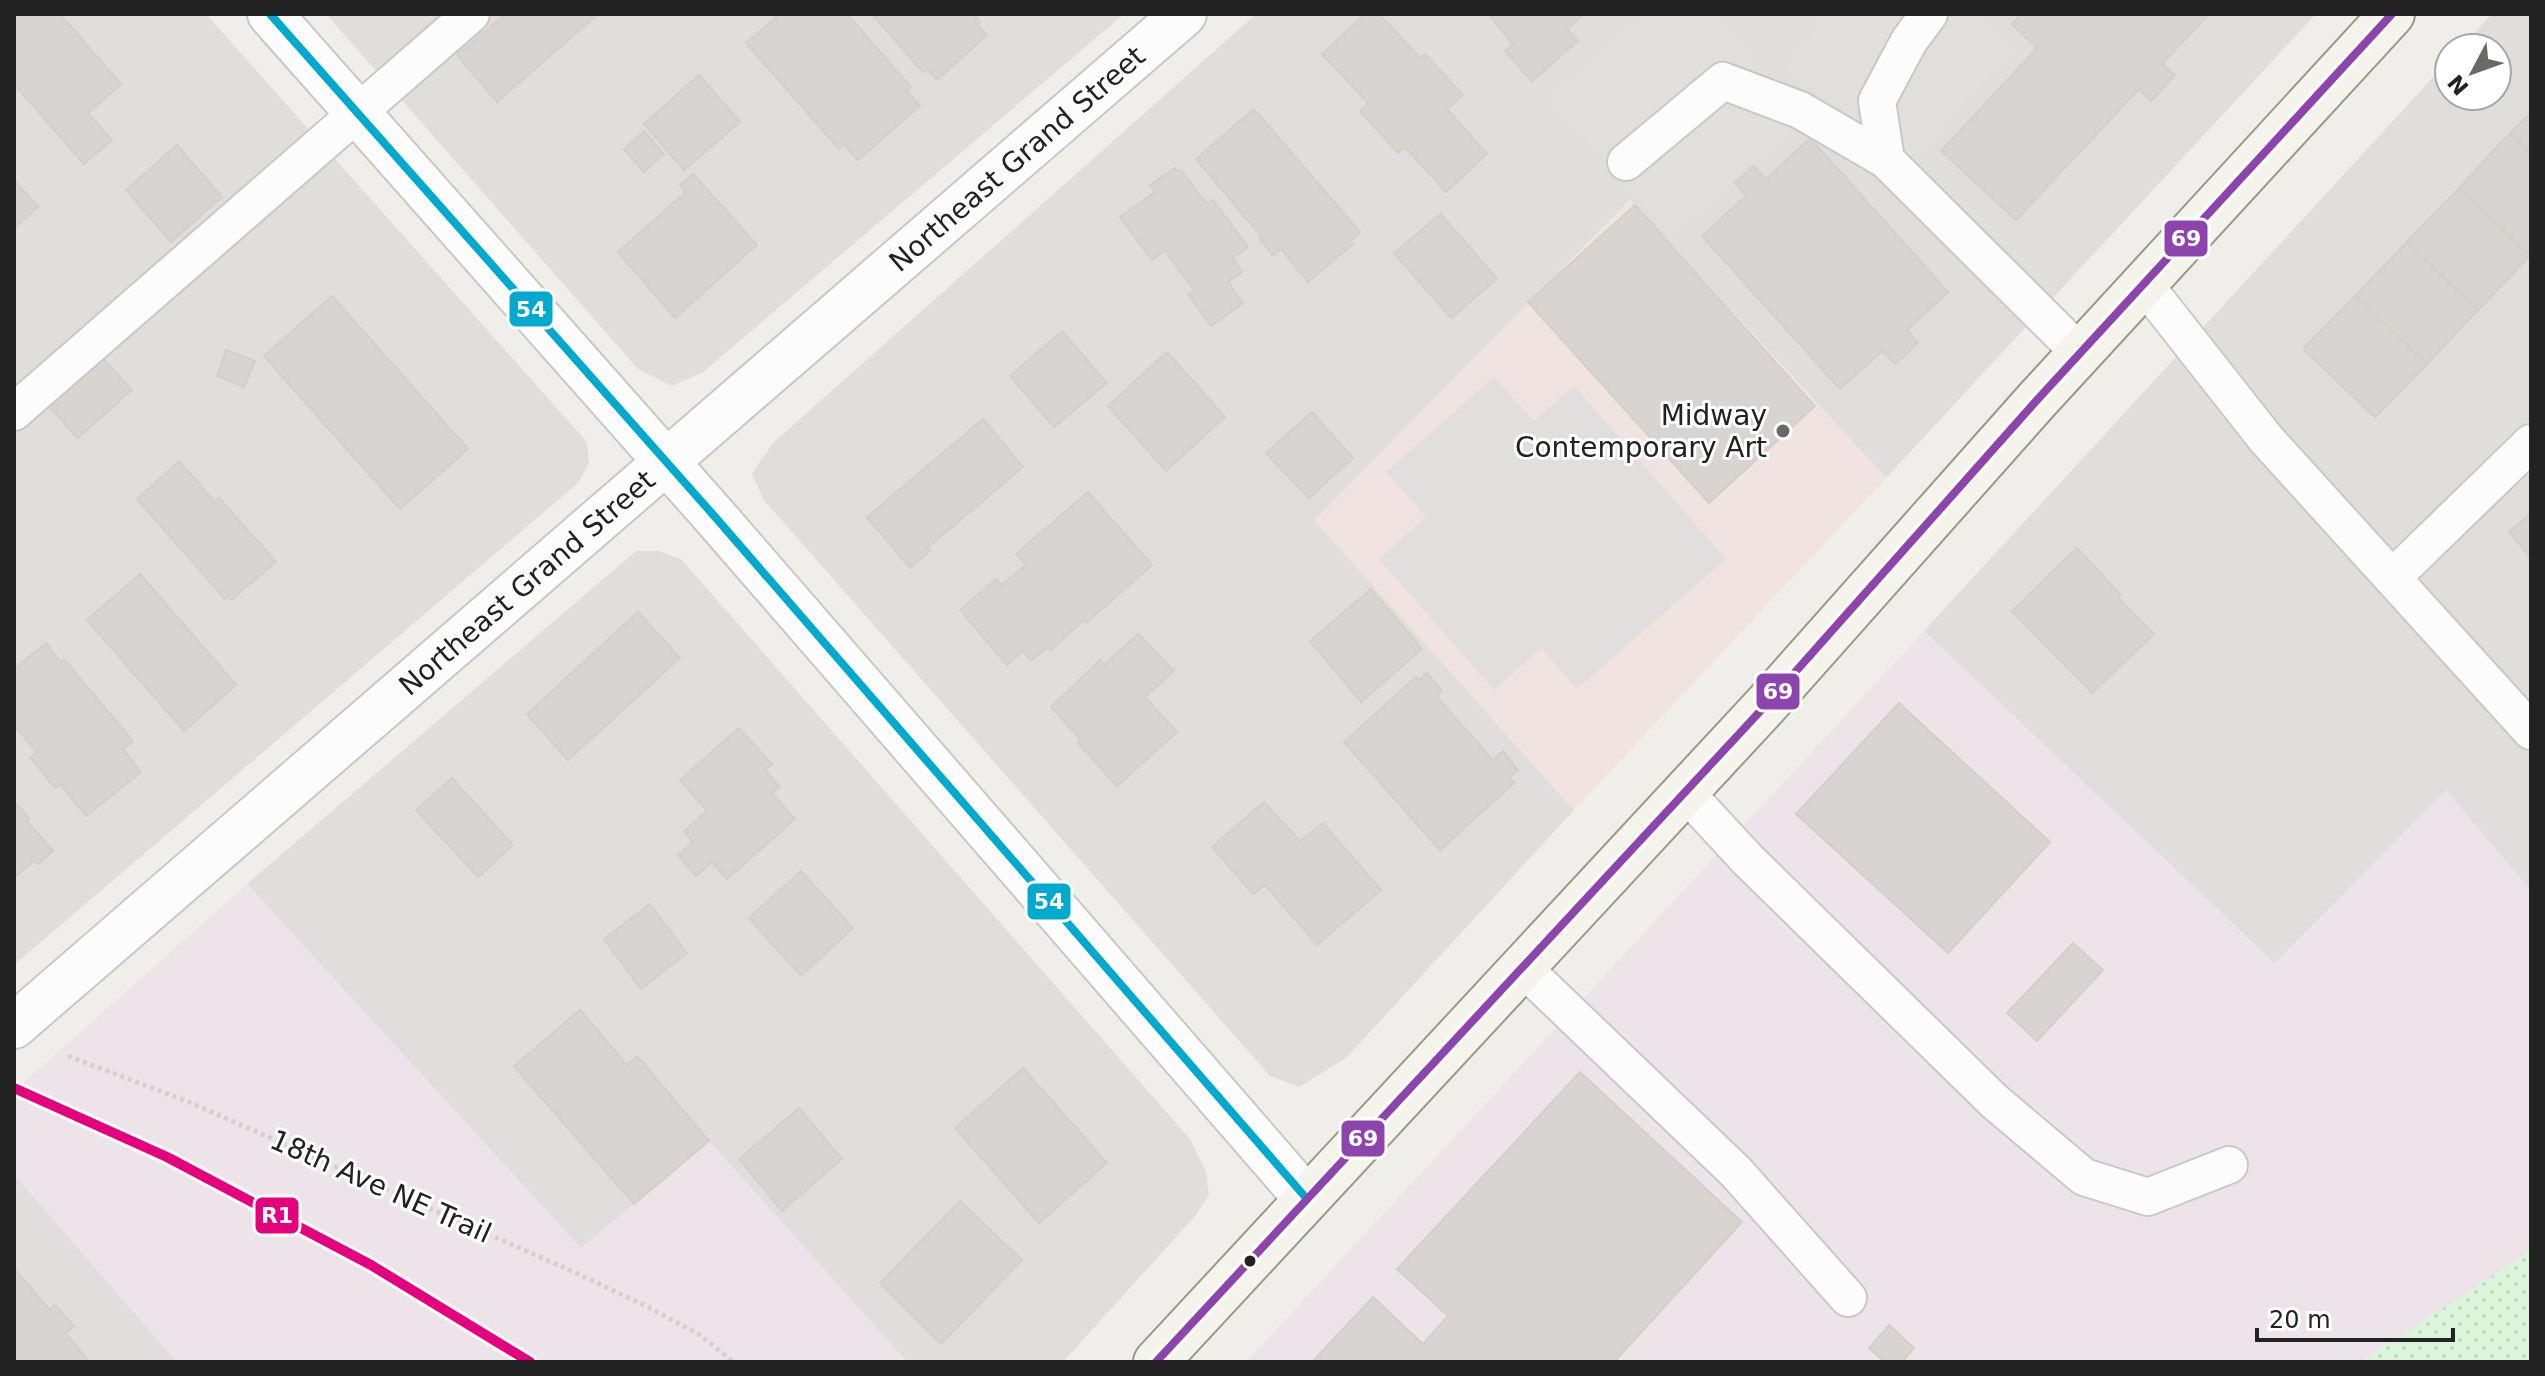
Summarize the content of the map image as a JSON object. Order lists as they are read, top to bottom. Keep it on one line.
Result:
{"streets":{"street":["Northeast Grand Street"],"path":["18th Ave NE Trail"]},"places":["Midway Contemporary Art"],"lines":["transit line 54","transit line 69","transit line R1"],"scale_bar":"20 m","north":"bottom left"}
